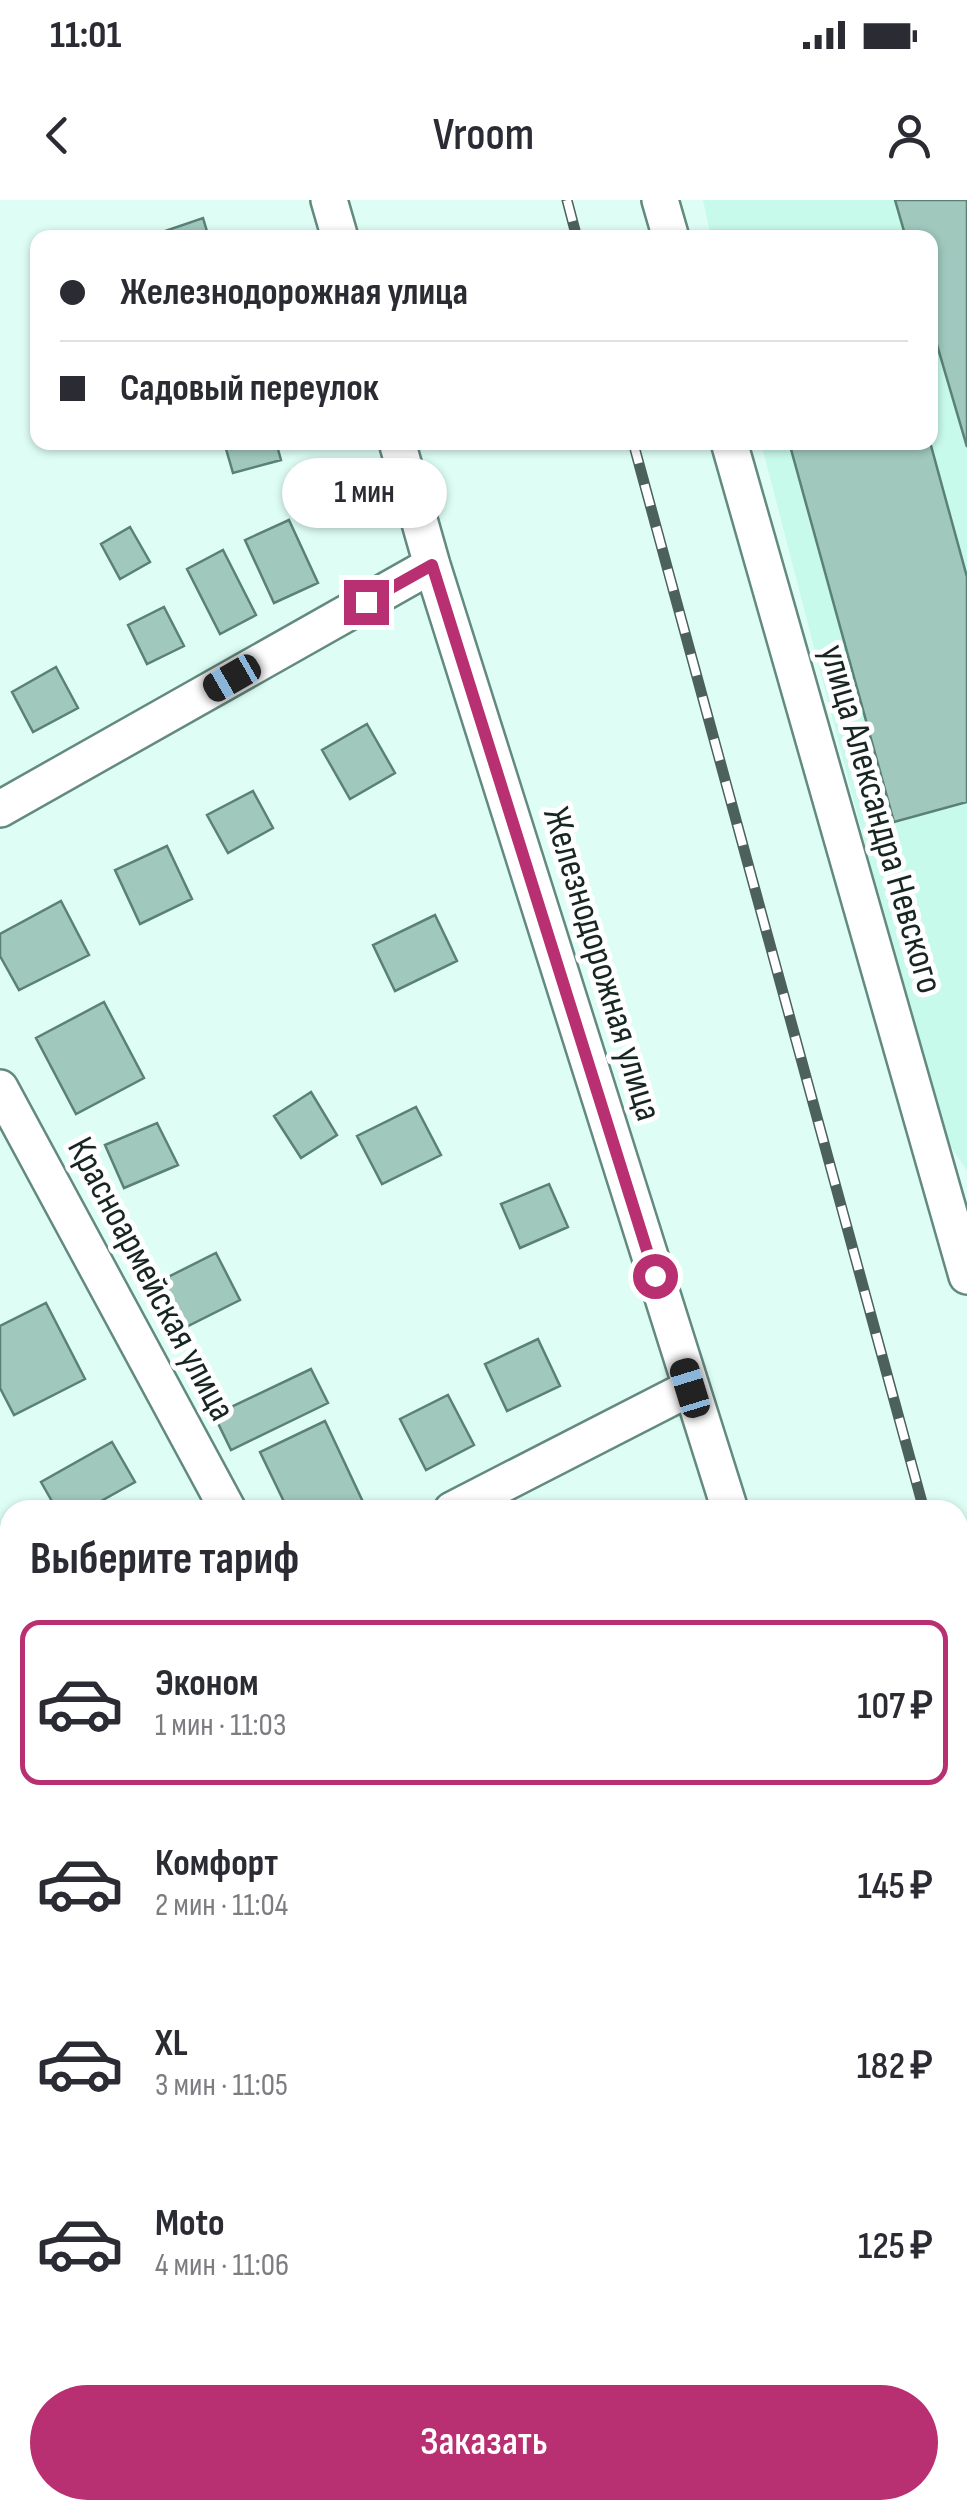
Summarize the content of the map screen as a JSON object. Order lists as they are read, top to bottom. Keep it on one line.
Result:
{"streets":{"street":["улица Александра Невского","Железнодорожная улица","Красноармейская улица"]},"page":{"status":"11:01","header":"Vroom","banner":["Железнодорожная улица","Садовый переулок"],"bubble":"1 мин","heading":"Выберите тариф","list":[{"name":"Эконом","note":"1 мин · 11:03","value":"107 ₽"},{"name":"Комфорт","note":"2 мин · 11:04","value":"145 ₽"},{"name":"XL","note":"3 мин · 11:05","value":"182 ₽"},{"name":"Moto","note":"4 мин · 11:06","value":"125 ₽"}],"buttons":"Заказать"}}
